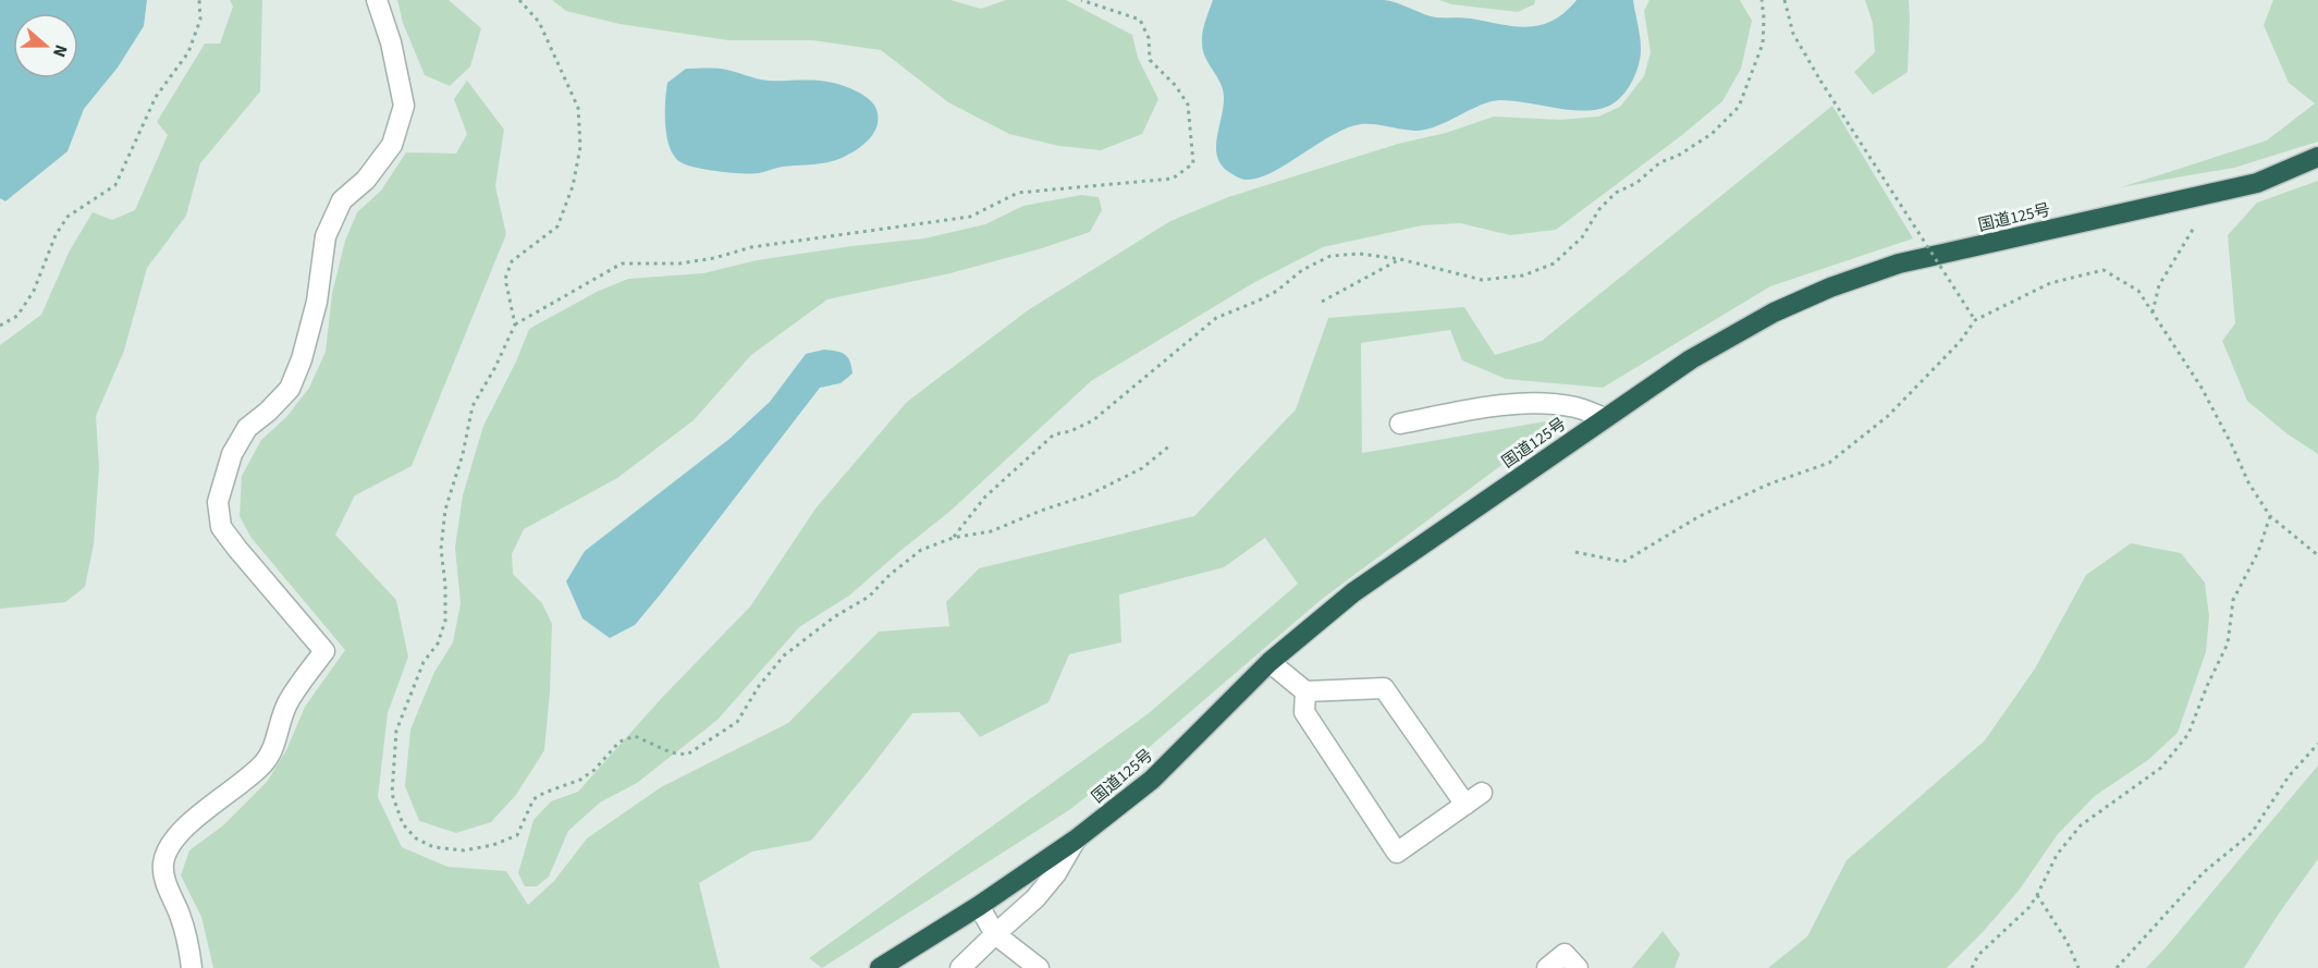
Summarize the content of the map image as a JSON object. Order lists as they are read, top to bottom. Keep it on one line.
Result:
{"streets":{"highway":["国道125号"]},"north":"right"}
